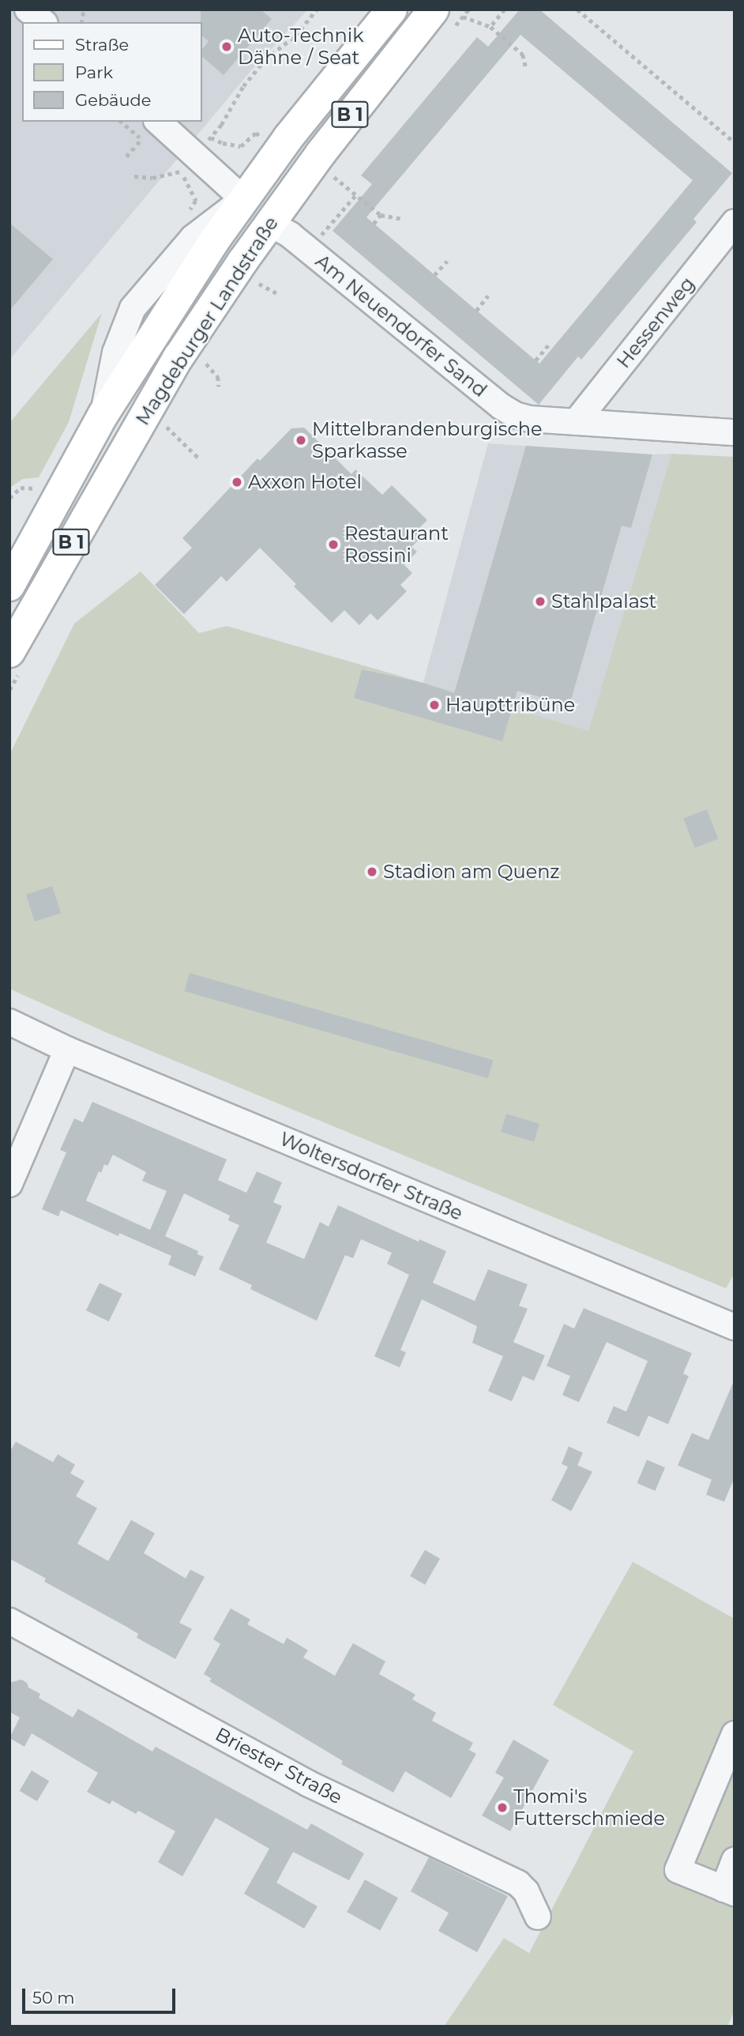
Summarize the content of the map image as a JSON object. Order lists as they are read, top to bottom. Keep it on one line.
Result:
{"streets":{"main road":["B 1","Magdeburger Landstraße"],"street":["Hessenweg","Am Neuendorfer Sand","Woltersdorfer Straße","Briester Straße"]},"crossings":[["Magdeburger Landstraße","Am Neuendorfer Sand"],["Hessenweg","Am Neuendorfer Sand"]],"places":["Auto-Technik Dähne / Seat","Mittelbrandenburgische Sparkasse","Axxon Hotel","Restaurant Rossini","Stahlpalast","Haupttribüne","Stadion am Quenz","Thomi's Futterschmiede"],"legend":["Straße","Park","Gebäude"],"scale_bar":"50 m"}
